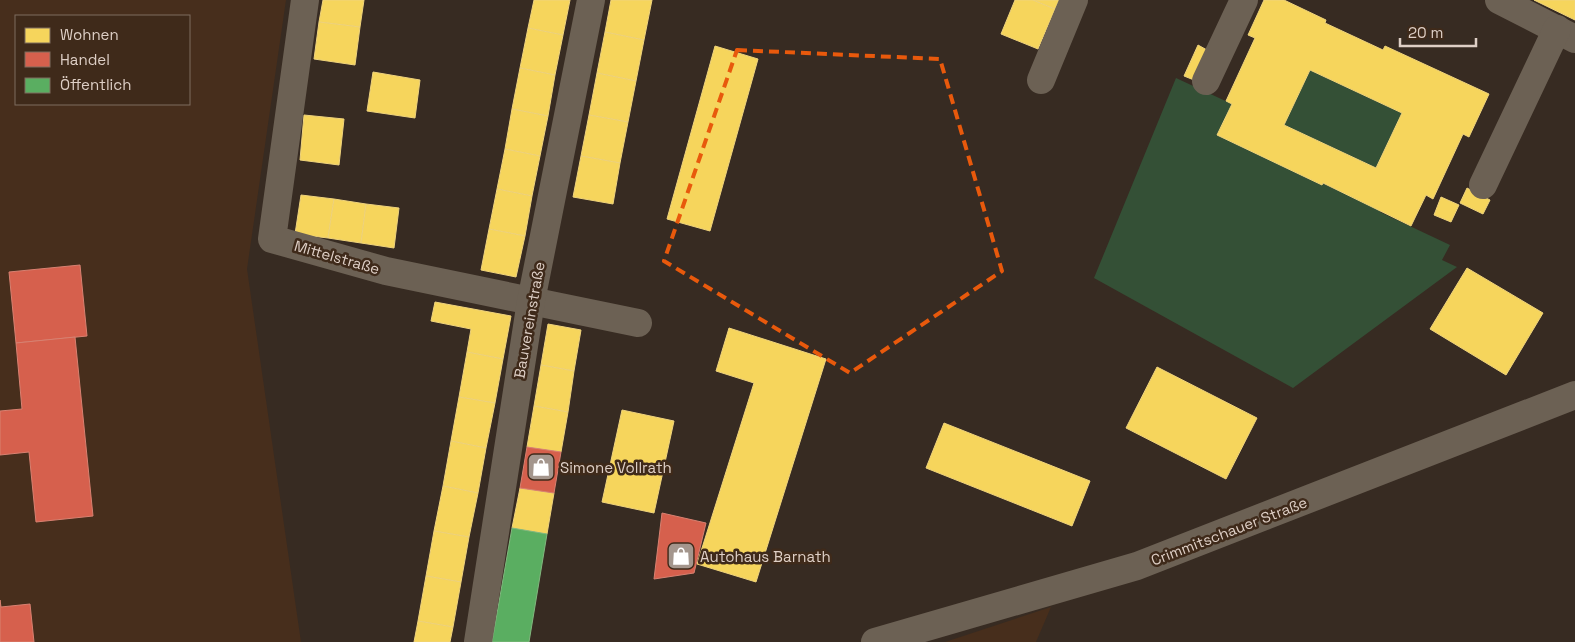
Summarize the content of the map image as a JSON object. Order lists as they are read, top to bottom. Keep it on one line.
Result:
{"streets":{"street":["Mittelstraße","Bauvereinstraße","Crimmitschauer Straße"]},"crossings":[["Mittelstraße","Bauvereinstraße"]],"places":{"shop":["Simone Vollrath","Autohaus Barnath"]},"legend":["Wohnen","Handel","Öffentlich"],"scale_bar":"20 m"}
